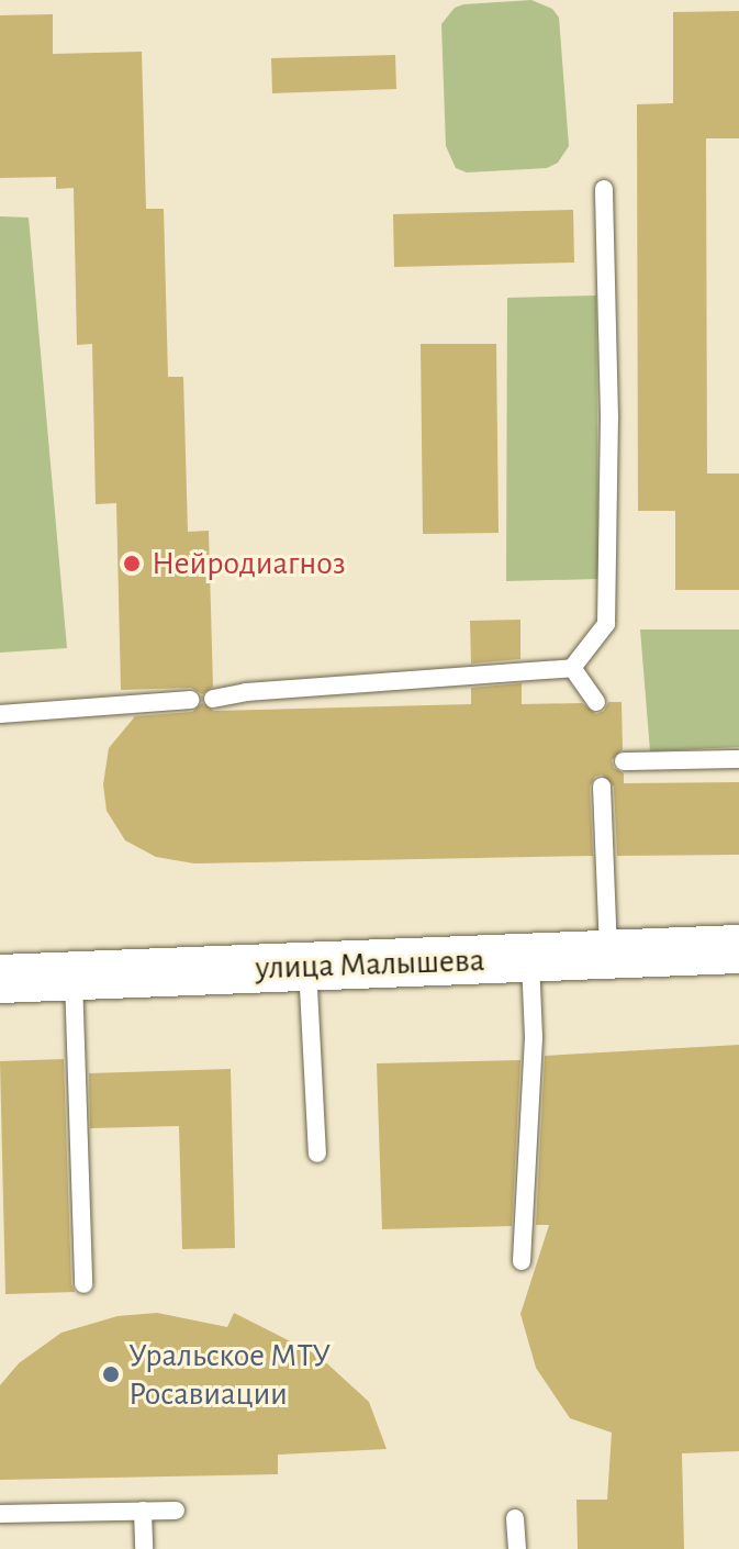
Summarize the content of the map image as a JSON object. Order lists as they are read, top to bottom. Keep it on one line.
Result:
{"streets":{"main road":["улица Малышева"]},"places":["Нейродиагноз","Уральское МТУ Росавиации"]}
